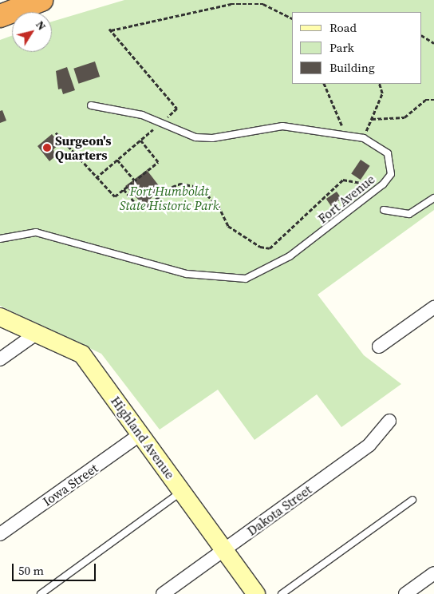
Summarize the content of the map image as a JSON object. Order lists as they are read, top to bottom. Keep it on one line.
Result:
{"streets":{"street":["Highland Avenue","Iowa Street","Dakota Street"],"lane":["Fort Avenue"]},"crossings":[["Highland Avenue","Iowa Street"],["Highland Avenue","Dakota Street"]],"parks":["Fort Humboldt State Historic Park"],"places":["Surgeon's Quarters"],"legend":["Road","Park","Building"],"scale_bar":"50 m","north":"top right"}
